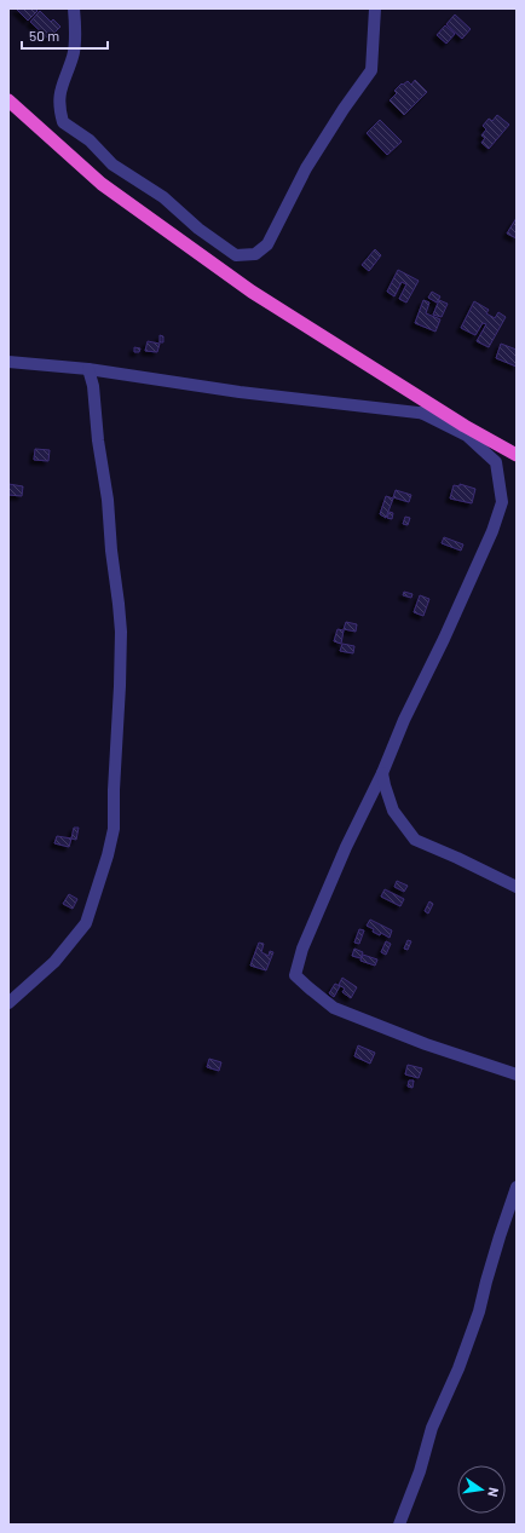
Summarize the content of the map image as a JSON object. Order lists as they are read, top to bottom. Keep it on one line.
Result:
{"scale_bar":"50 m","north":"right"}
